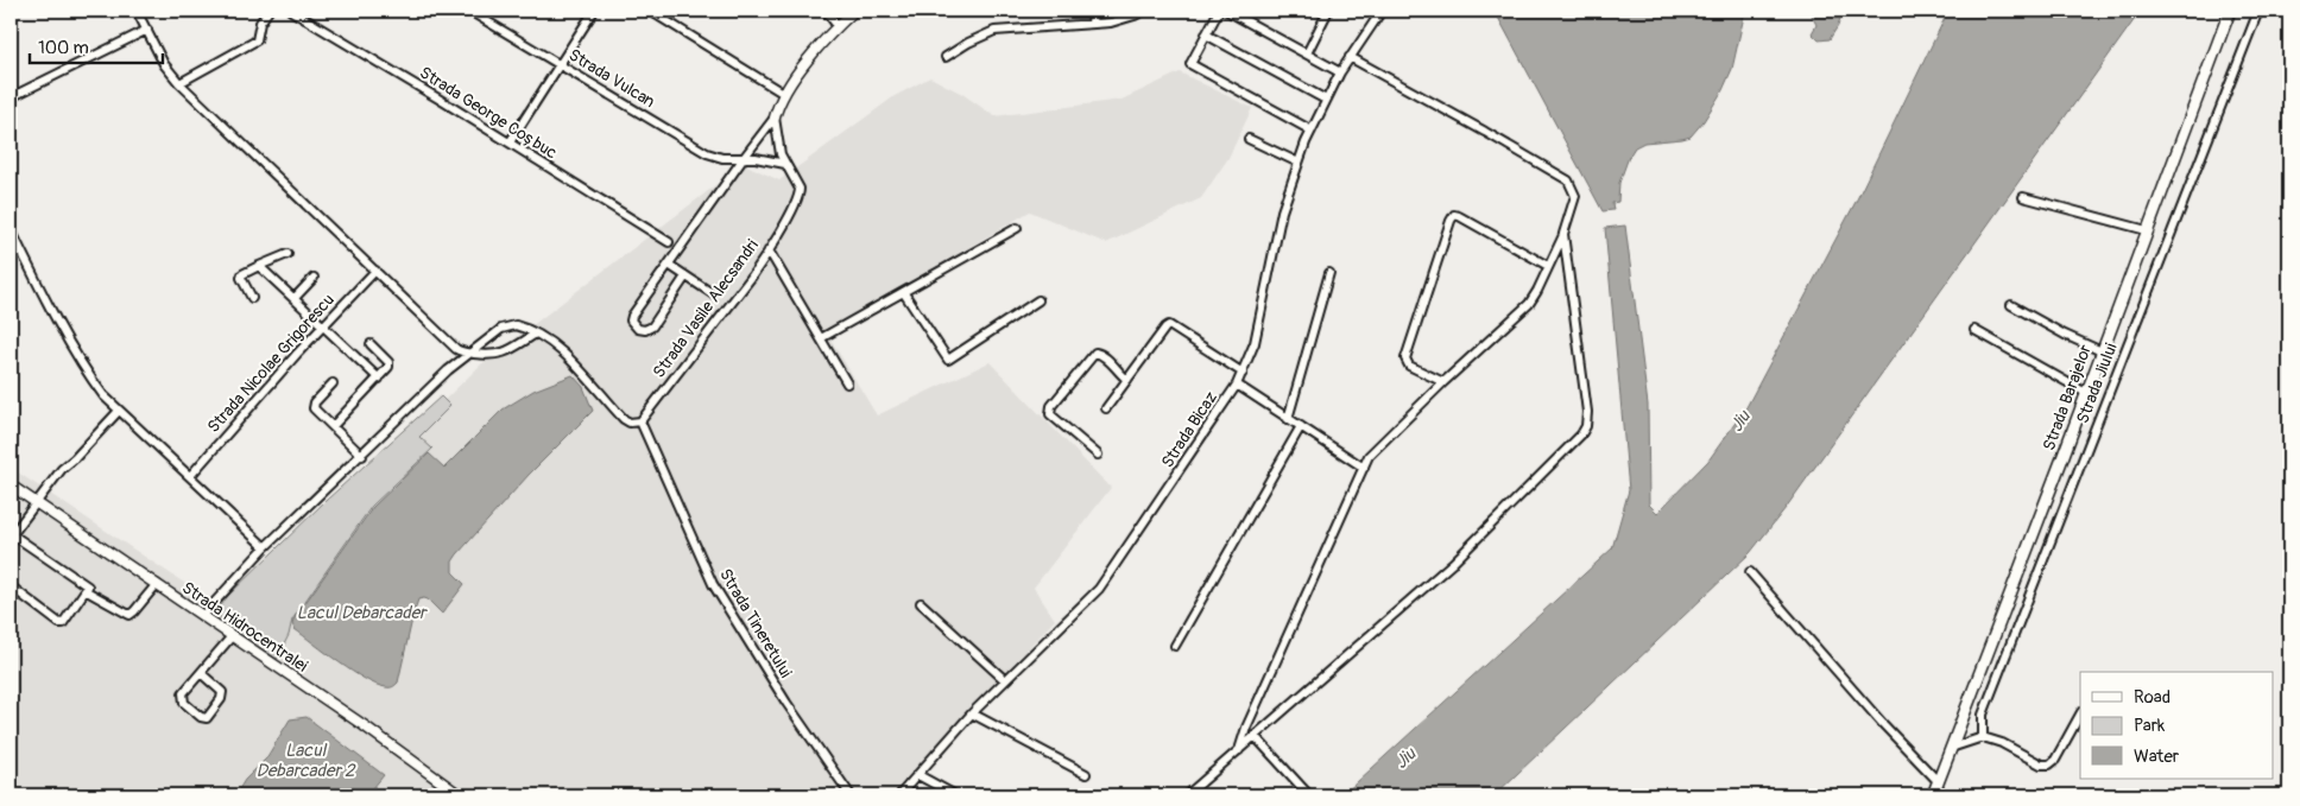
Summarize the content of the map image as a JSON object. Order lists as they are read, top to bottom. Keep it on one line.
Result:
{"streets":{"main road":["Strada Barajelor"],"street":["Strada Vulcan","Strada George Coșbuc","Strada Vasile Alecsandri","Strada Nicolae Grigorescu","Strada Jiului","Strada Bicaz","Strada Tineretului","Strada Hidrocentralei"]},"crossings":[["Strada Vasile Alecsandri","Strada Tineretului"]],"water":["Jiu","Lacul Debarcader","Lacul Debarcader 2"],"legend":["Road","Park","Water"],"scale_bar":"100 m"}
